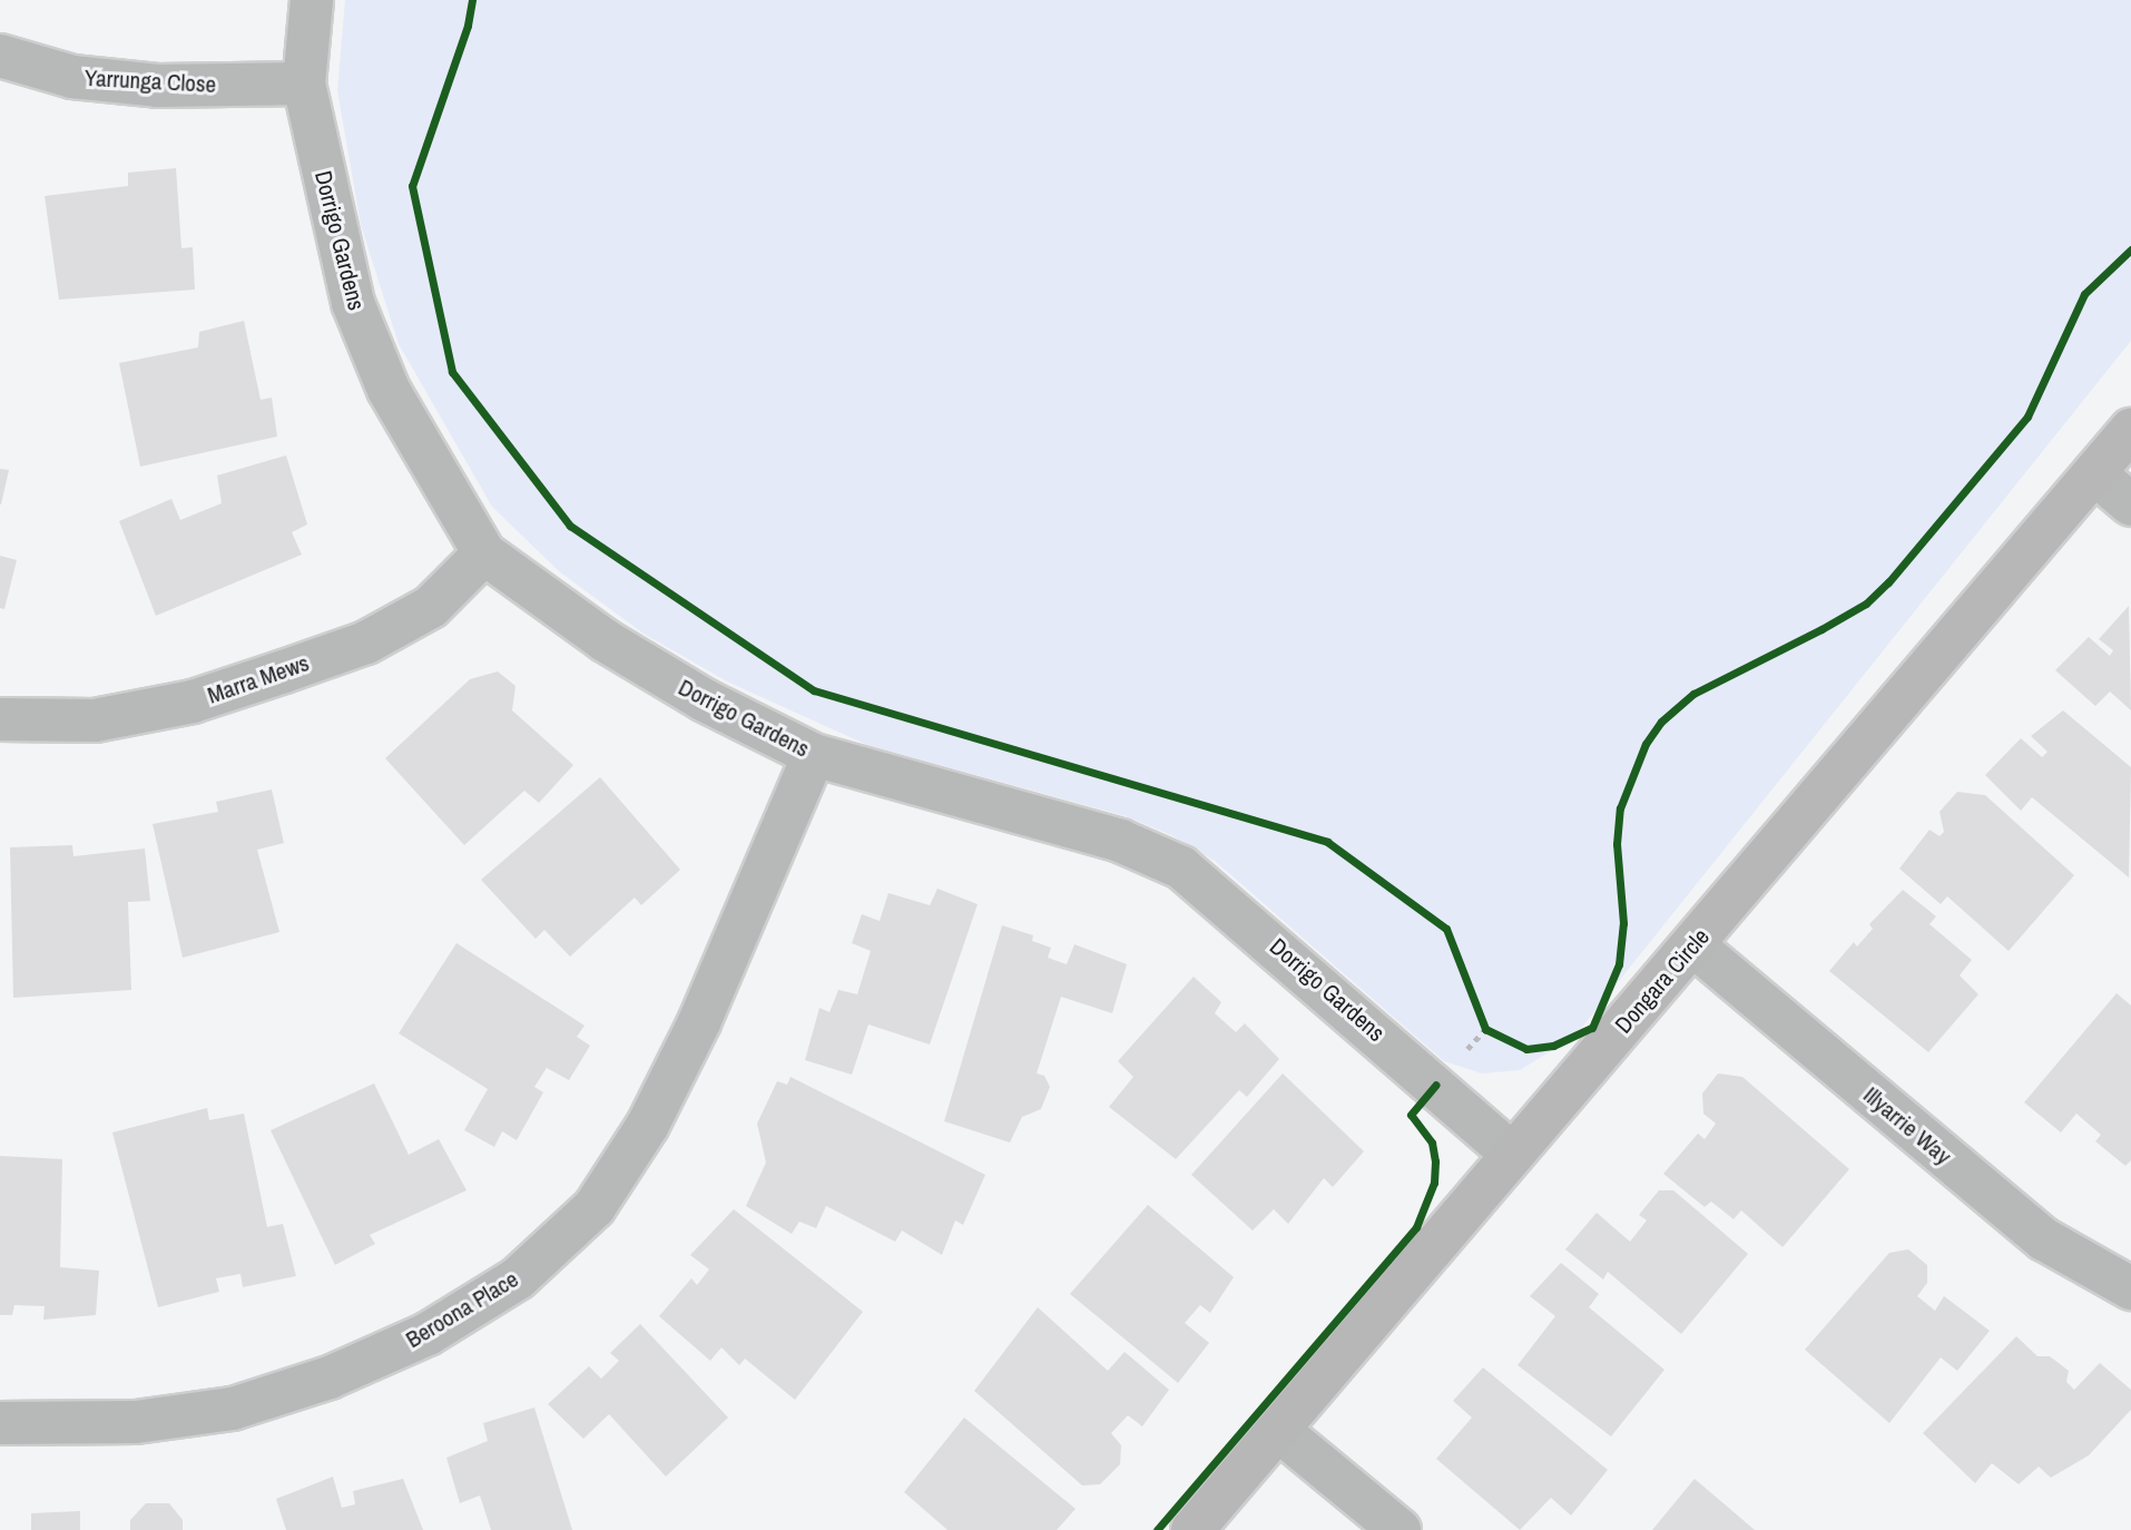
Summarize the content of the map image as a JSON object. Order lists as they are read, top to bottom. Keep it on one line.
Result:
{"streets":{"street":["Yarrunga Close","Dorrigo Gardens","Marra Mews","Dongara Circle","Illyarrie Way","Beroona Place"]},"crossings":[["Yarrunga Close","Dorrigo Gardens"],["Dorrigo Gardens","Marra Mews"],["Dorrigo Gardens","Dongara Circle"],["Dorrigo Gardens","Beroona Place"],["Dongara Circle","Illyarrie Way"]]}
